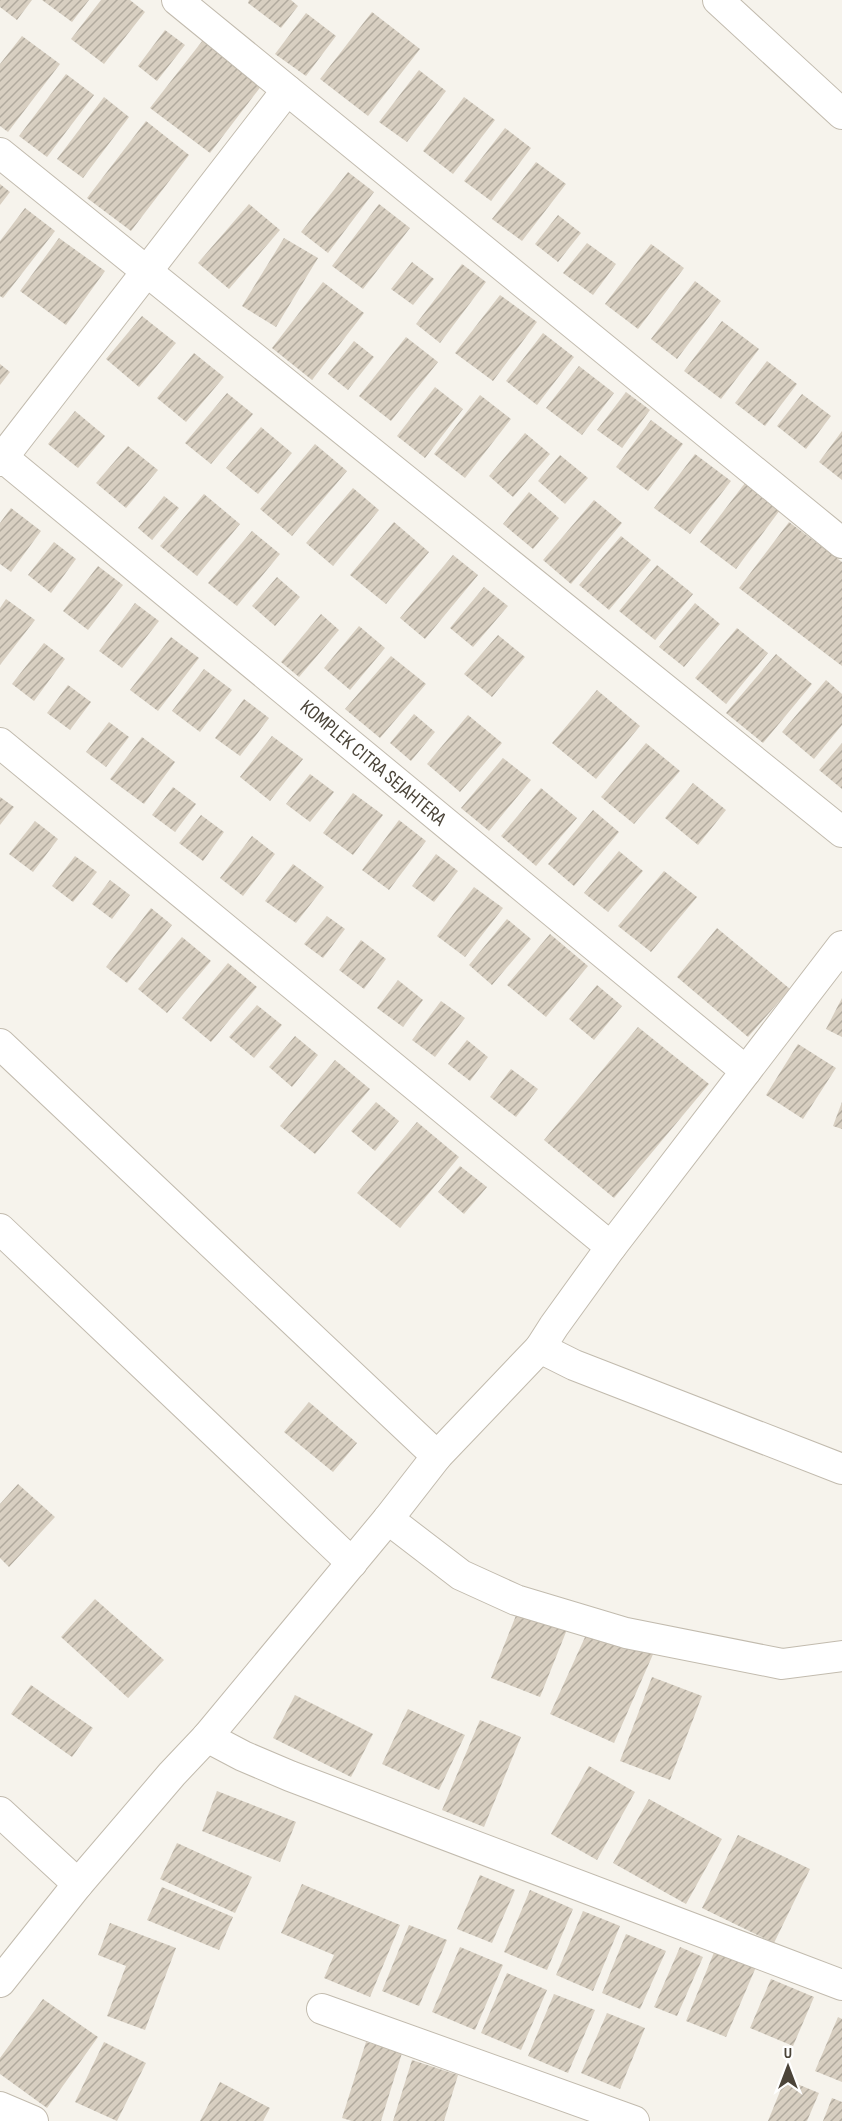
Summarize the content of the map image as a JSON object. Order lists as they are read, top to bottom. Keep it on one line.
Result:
{"streets":{"street":["KOMPLEK CITRA SEJAHTERA"]},"north":"top"}
